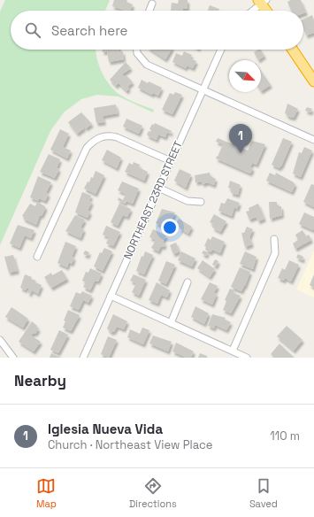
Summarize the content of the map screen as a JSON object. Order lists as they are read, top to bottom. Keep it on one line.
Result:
{"streets":{"street":["NORTHEAST 23RD STREET"]},"north":"bottom right","page":{"search":"Search here","pins":"1","heading":"Nearby","list":[{"mark":"1","name":"Iglesia Nueva Vida","note":"Church · Northeast View Place","value":"110 m"}],"nav":["Map","Directions","Saved"]}}
